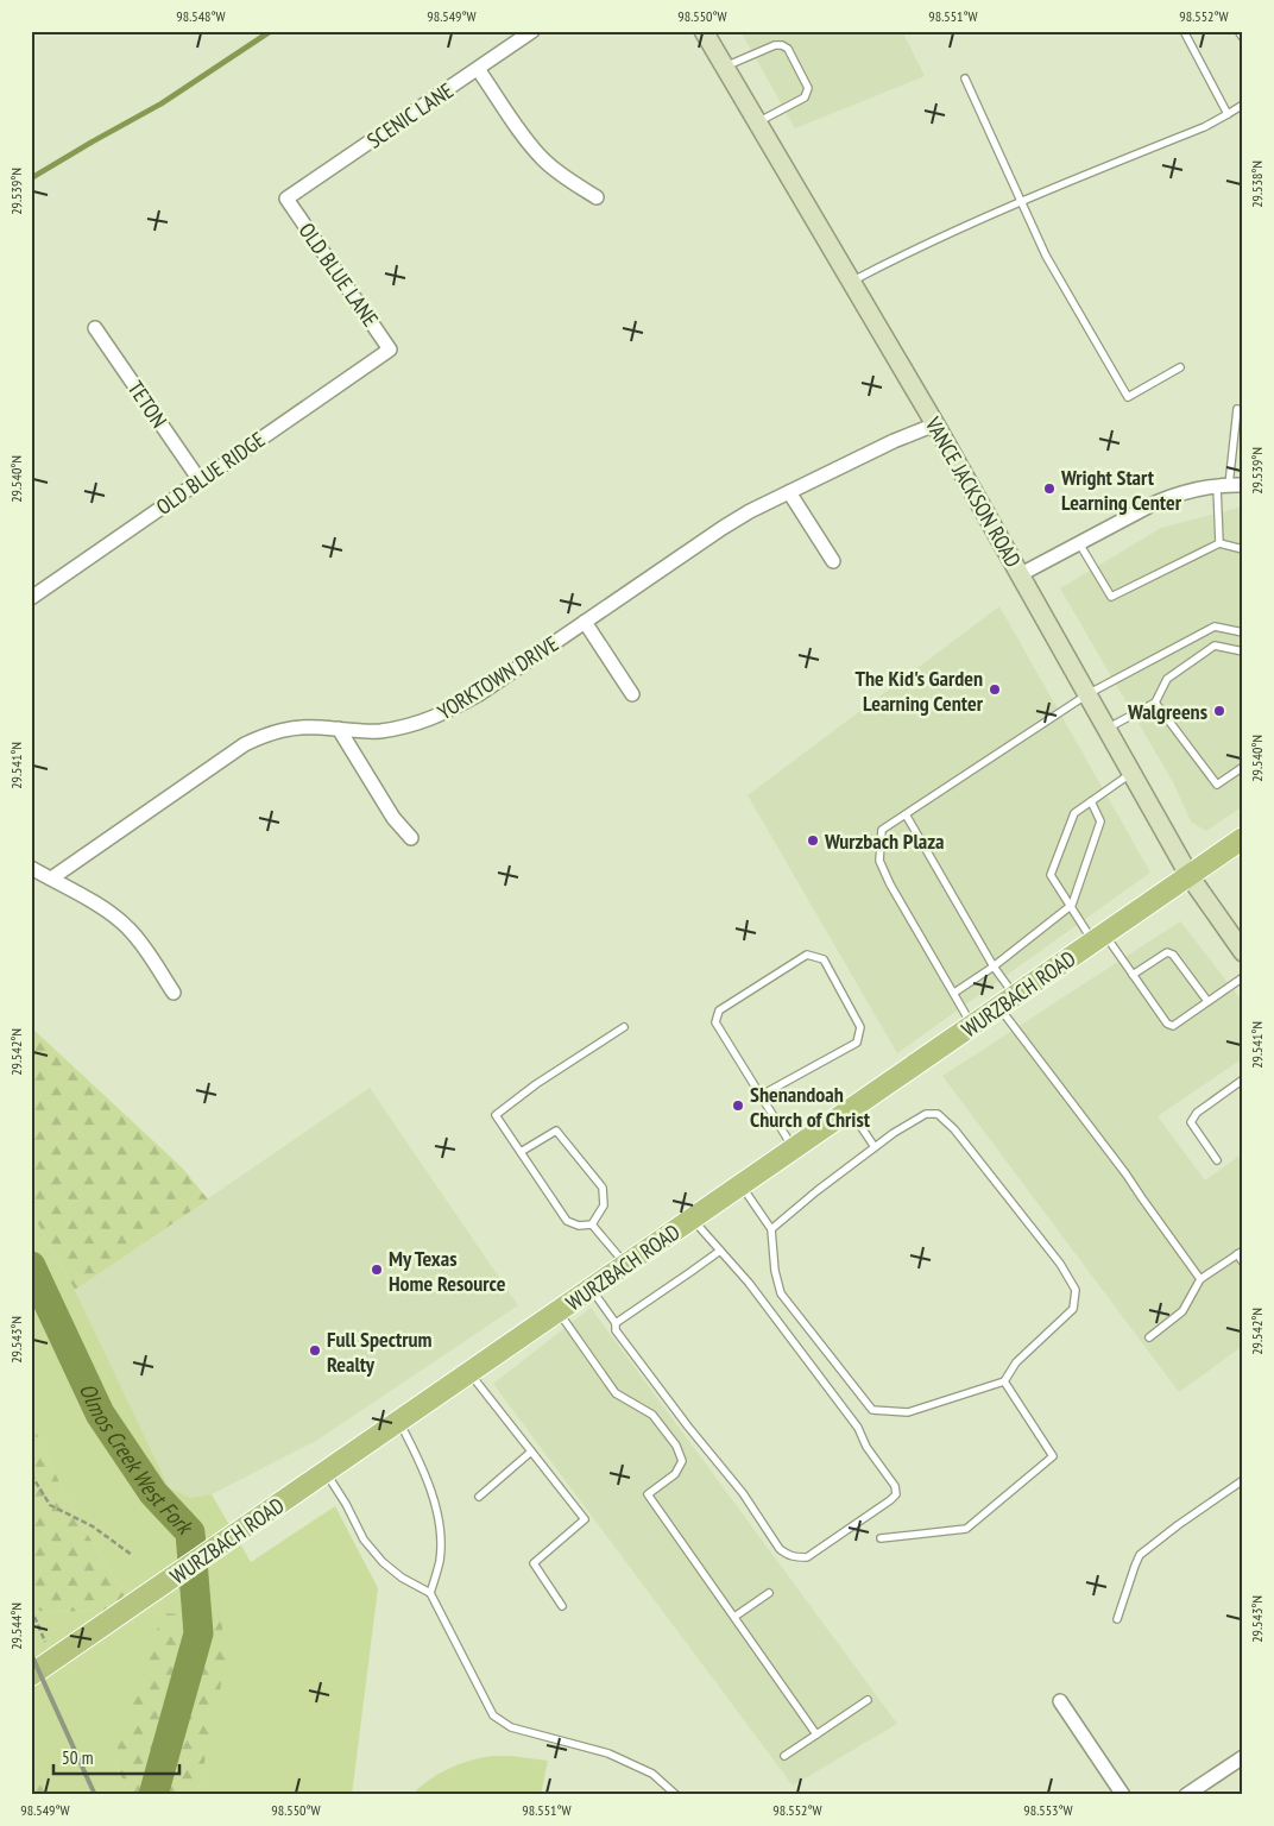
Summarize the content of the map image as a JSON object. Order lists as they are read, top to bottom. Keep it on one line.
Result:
{"streets":{"main road":["VANCE JACKSON ROAD","WURZBACH ROAD"],"street":["SCENIC LANE","OLD BLUE LANE","TETON","OLD BLUE RIDGE","YORKTOWN DRIVE"]},"crossings":[["SCENIC LANE","OLD BLUE LANE"],["OLD BLUE LANE","OLD BLUE RIDGE"],["TETON","OLD BLUE RIDGE"],["VANCE JACKSON ROAD","YORKTOWN DRIVE"],["VANCE JACKSON ROAD","WURZBACH ROAD"]],"water":["Olmos Creek West Fork"],"places":["Wright Start Learning Center","The Kid's Garden Learning Center","Walgreens","Wurzbach Plaza","Shenandoah Church of Christ","My Texas Home Resource","Full Spectrum Realty"],"scale_bar":"50 m","coordinates":["98.548°W","98.549°W","98.550°W","98.551°W","98.552°W","29.538°N","29.539°N","29.540°N","29.541°N","29.542°N","29.543°N","29.544°N","98.553°W"]}
